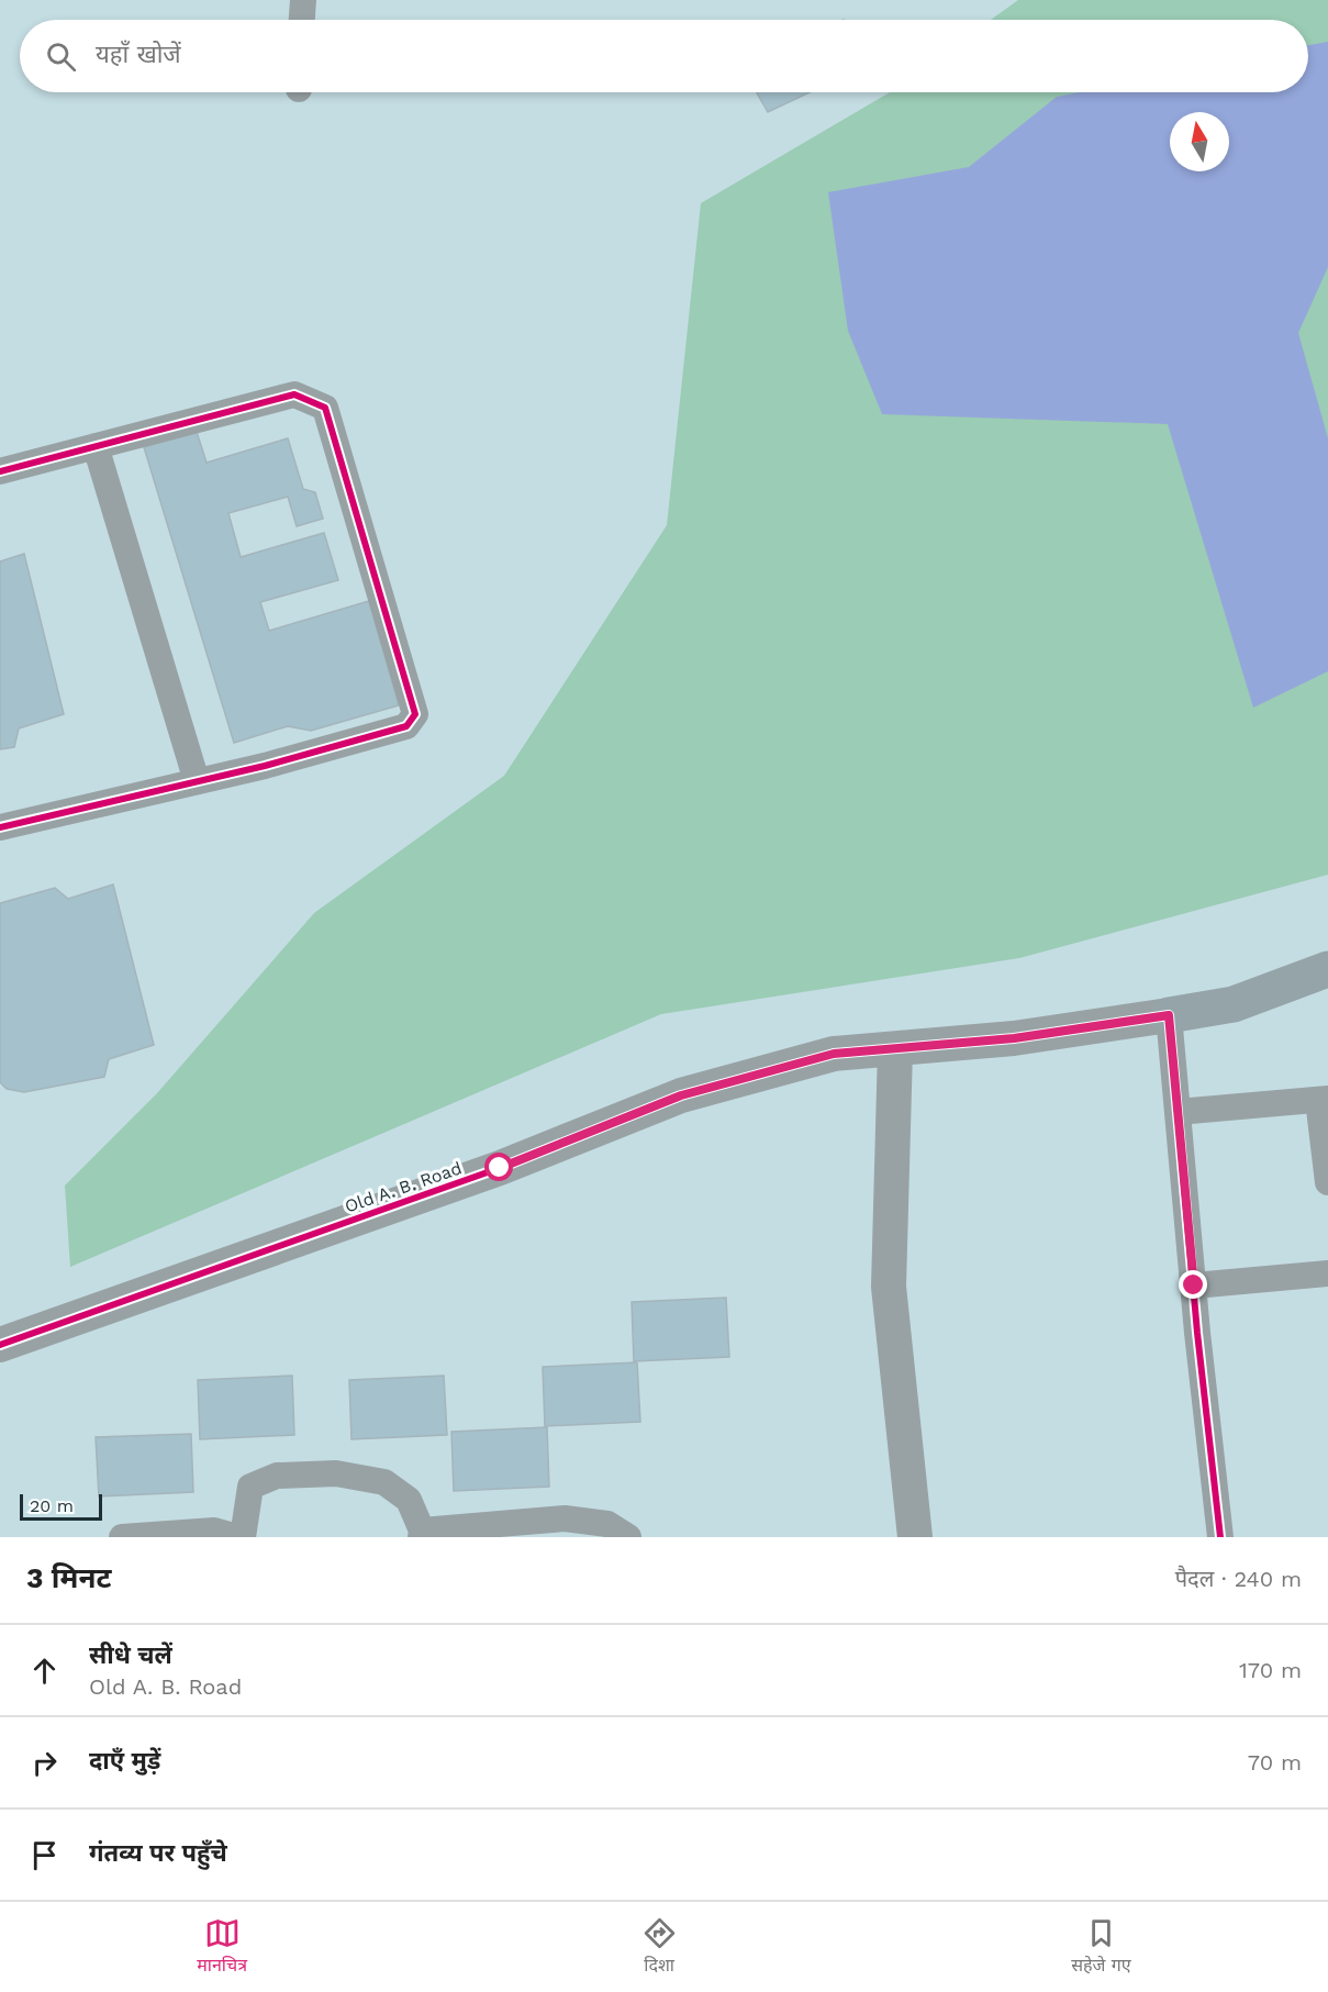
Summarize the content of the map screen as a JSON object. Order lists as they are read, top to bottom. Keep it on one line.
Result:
{"streets":{"main road":["Old A. B. Road"]},"scale_bar":"20 m","north":"top","page":{"search":"यहाँ खोजें","scale":"20 m","heading":["3 मिनट","पैदल · 240 m"],"list":[["सीधे चलें","Old A. B. Road","170 m"],["दाएँ मुड़ें","70 m"],"गंतव्य पर पहुँचे"],"nav":["मानचित्र","दिशा","सहेजे गए"]}}
